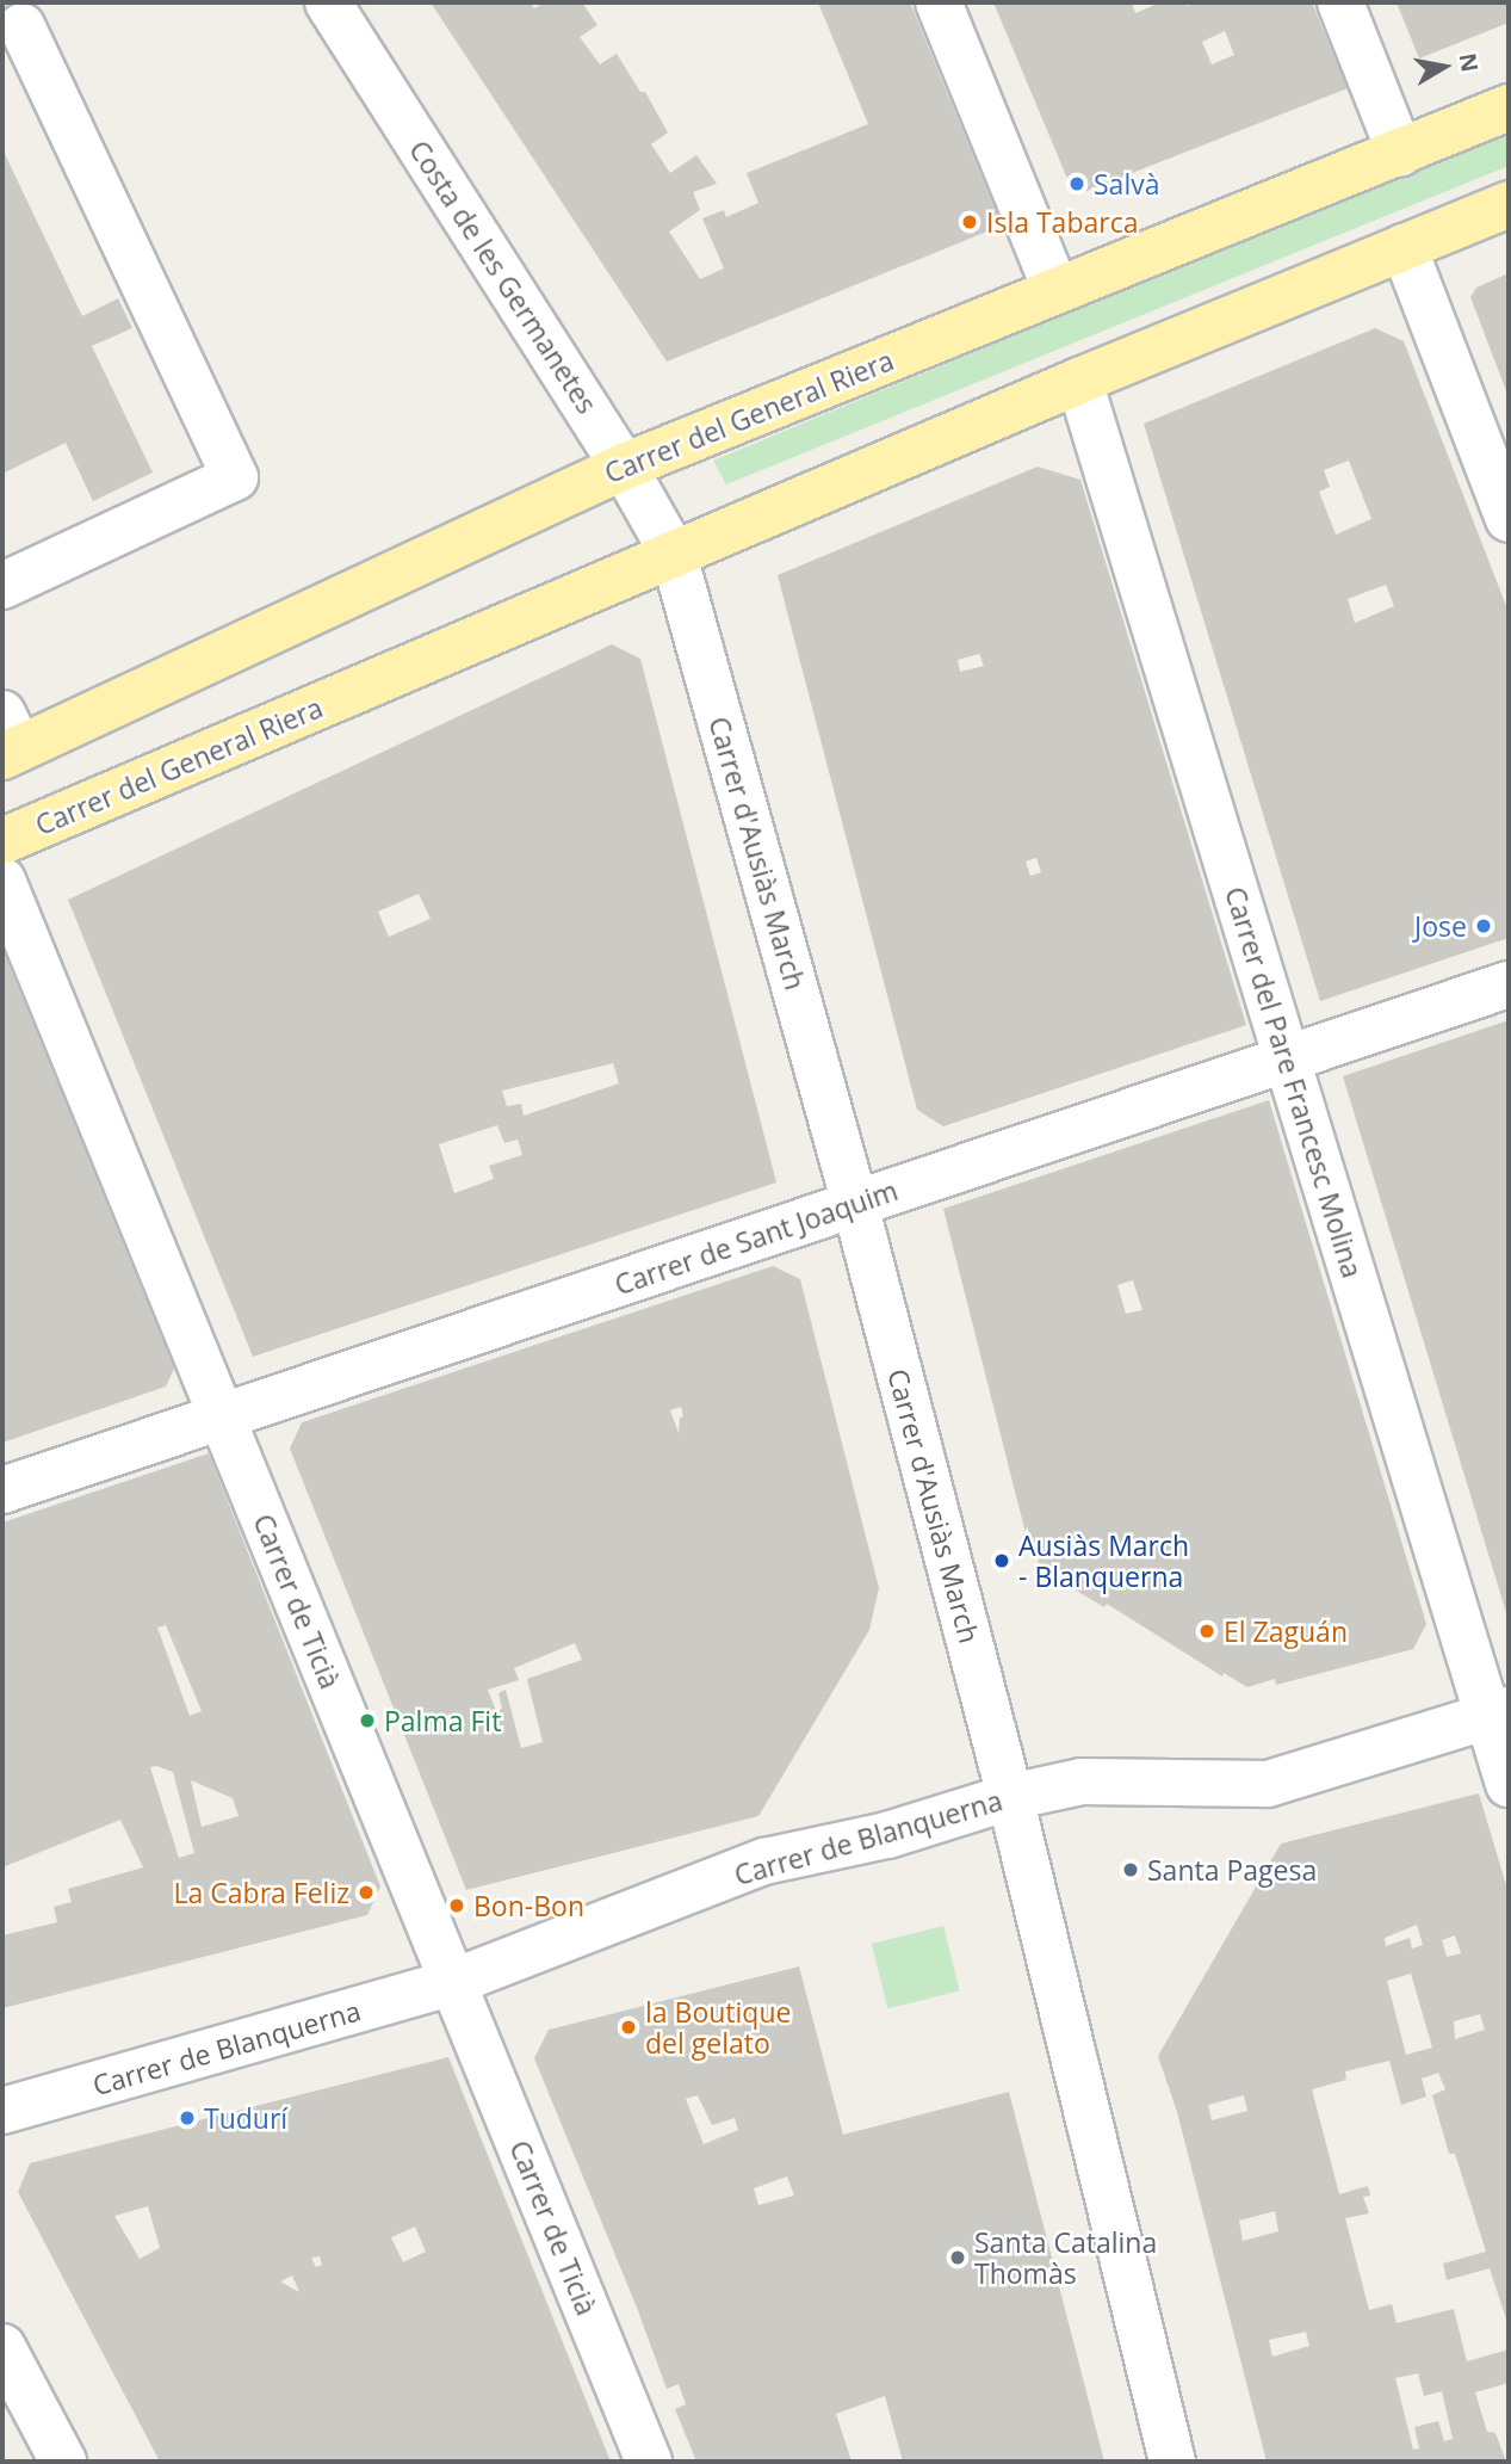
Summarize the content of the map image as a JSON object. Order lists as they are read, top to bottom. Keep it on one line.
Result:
{"streets":{"main road":["Carrer del General Riera"],"street":["Costa de les Germanetes","Carrer d'Ausiàs March","Carrer del Pare Francesc Molina","Carrer de Sant Joaquim","Carrer de Ticià","Carrer de Blanquerna"]},"crossings":[["Costa de les Germanetes","Carrer del General Riera"],["Costa de les Germanetes","Carrer d'Ausiàs March"],["Carrer del General Riera","Carrer d'Ausiàs March"],["Carrer del General Riera","Carrer del Pare Francesc Molina"],["Carrer d'Ausiàs March","Carrer de Sant Joaquim"],["Carrer d'Ausiàs March","Carrer de Blanquerna"],["Carrer del Pare Francesc Molina","Carrer de Sant Joaquim"],["Carrer del Pare Francesc Molina","Carrer de Blanquerna"],["Carrer de Sant Joaquim","Carrer de Ticià"],["Carrer de Ticià","Carrer de Blanquerna"]],"places":["Salvà","Isla Tabarca","Jose","Ausiàs March - Blanquerna","El Zaguán","Palma Fit","Santa Pagesa","La Cabra Feliz","Bon-Bon","la Boutique del gelato","Tudurí","Santa Catalina Thomàs"],"north":"right"}
